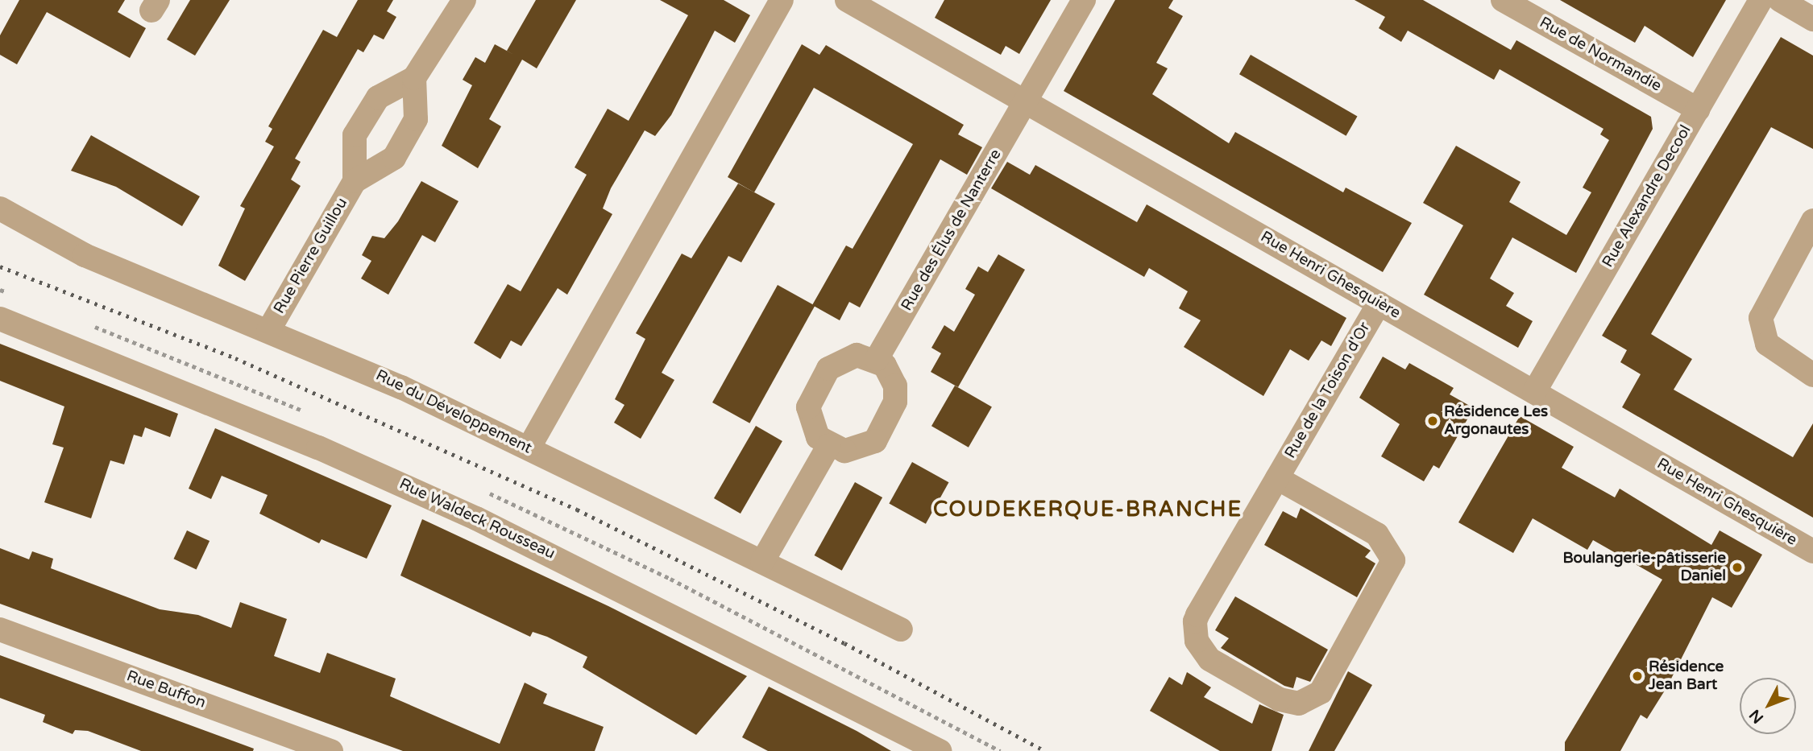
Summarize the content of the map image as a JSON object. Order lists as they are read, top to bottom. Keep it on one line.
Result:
{"streets":{"street":["Rue de Normandie","Rue Alexandre Decool","Rue des Élus de Nanterre","Rue Pierre Guillou","Rue Henri Ghesquière","Rue de la Toison d'Or","Rue du Développement","Rue Waldeck Rousseau","Rue Buffon"]},"crossings":[["Rue de Normandie","Rue Alexandre Decool"],["Rue Alexandre Decool","Rue Henri Ghesquière"],["Rue des Élus de Nanterre","Rue Henri Ghesquière"],["Rue Pierre Guillou","Rue du Développement"],["Rue Henri Ghesquière","Rue de la Toison d'Or"]],"districts":["COUDEKERQUE-BRANCHE"],"places":["Résidence Les Argonautes","Boulangerie-pâtisserie Daniel","Résidence Jean Bart"],"north":"bottom left"}
